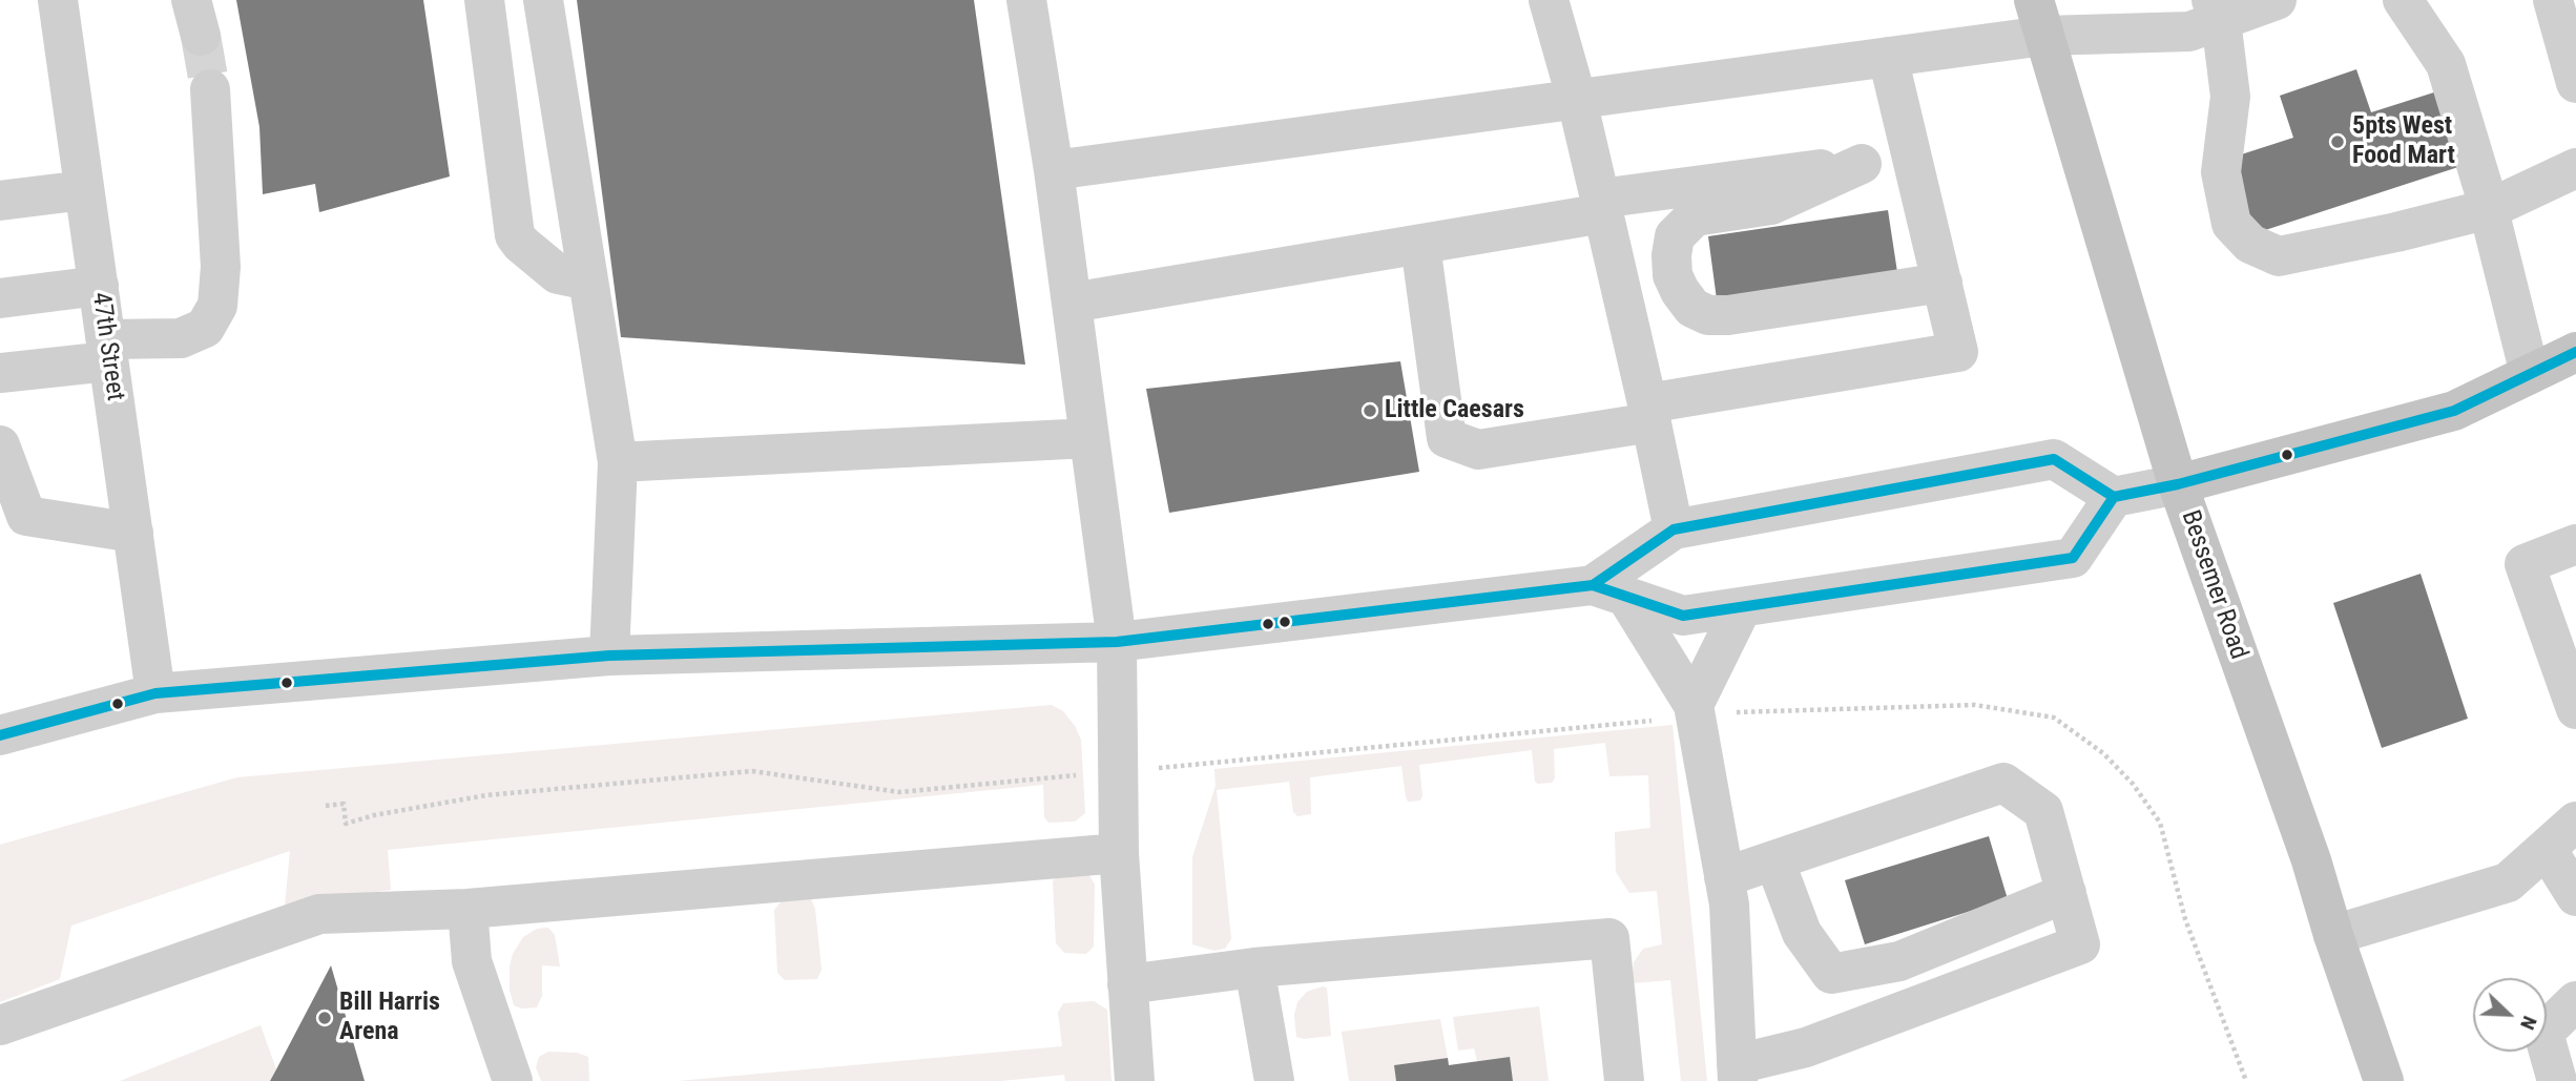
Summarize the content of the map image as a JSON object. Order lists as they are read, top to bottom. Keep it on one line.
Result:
{"streets":{"main road":["Bessemer Road"],"street":["47th Street"]},"places":["5pts West Food Mart","Little Caesars","Bill Harris Arena"],"north":"bottom right"}
